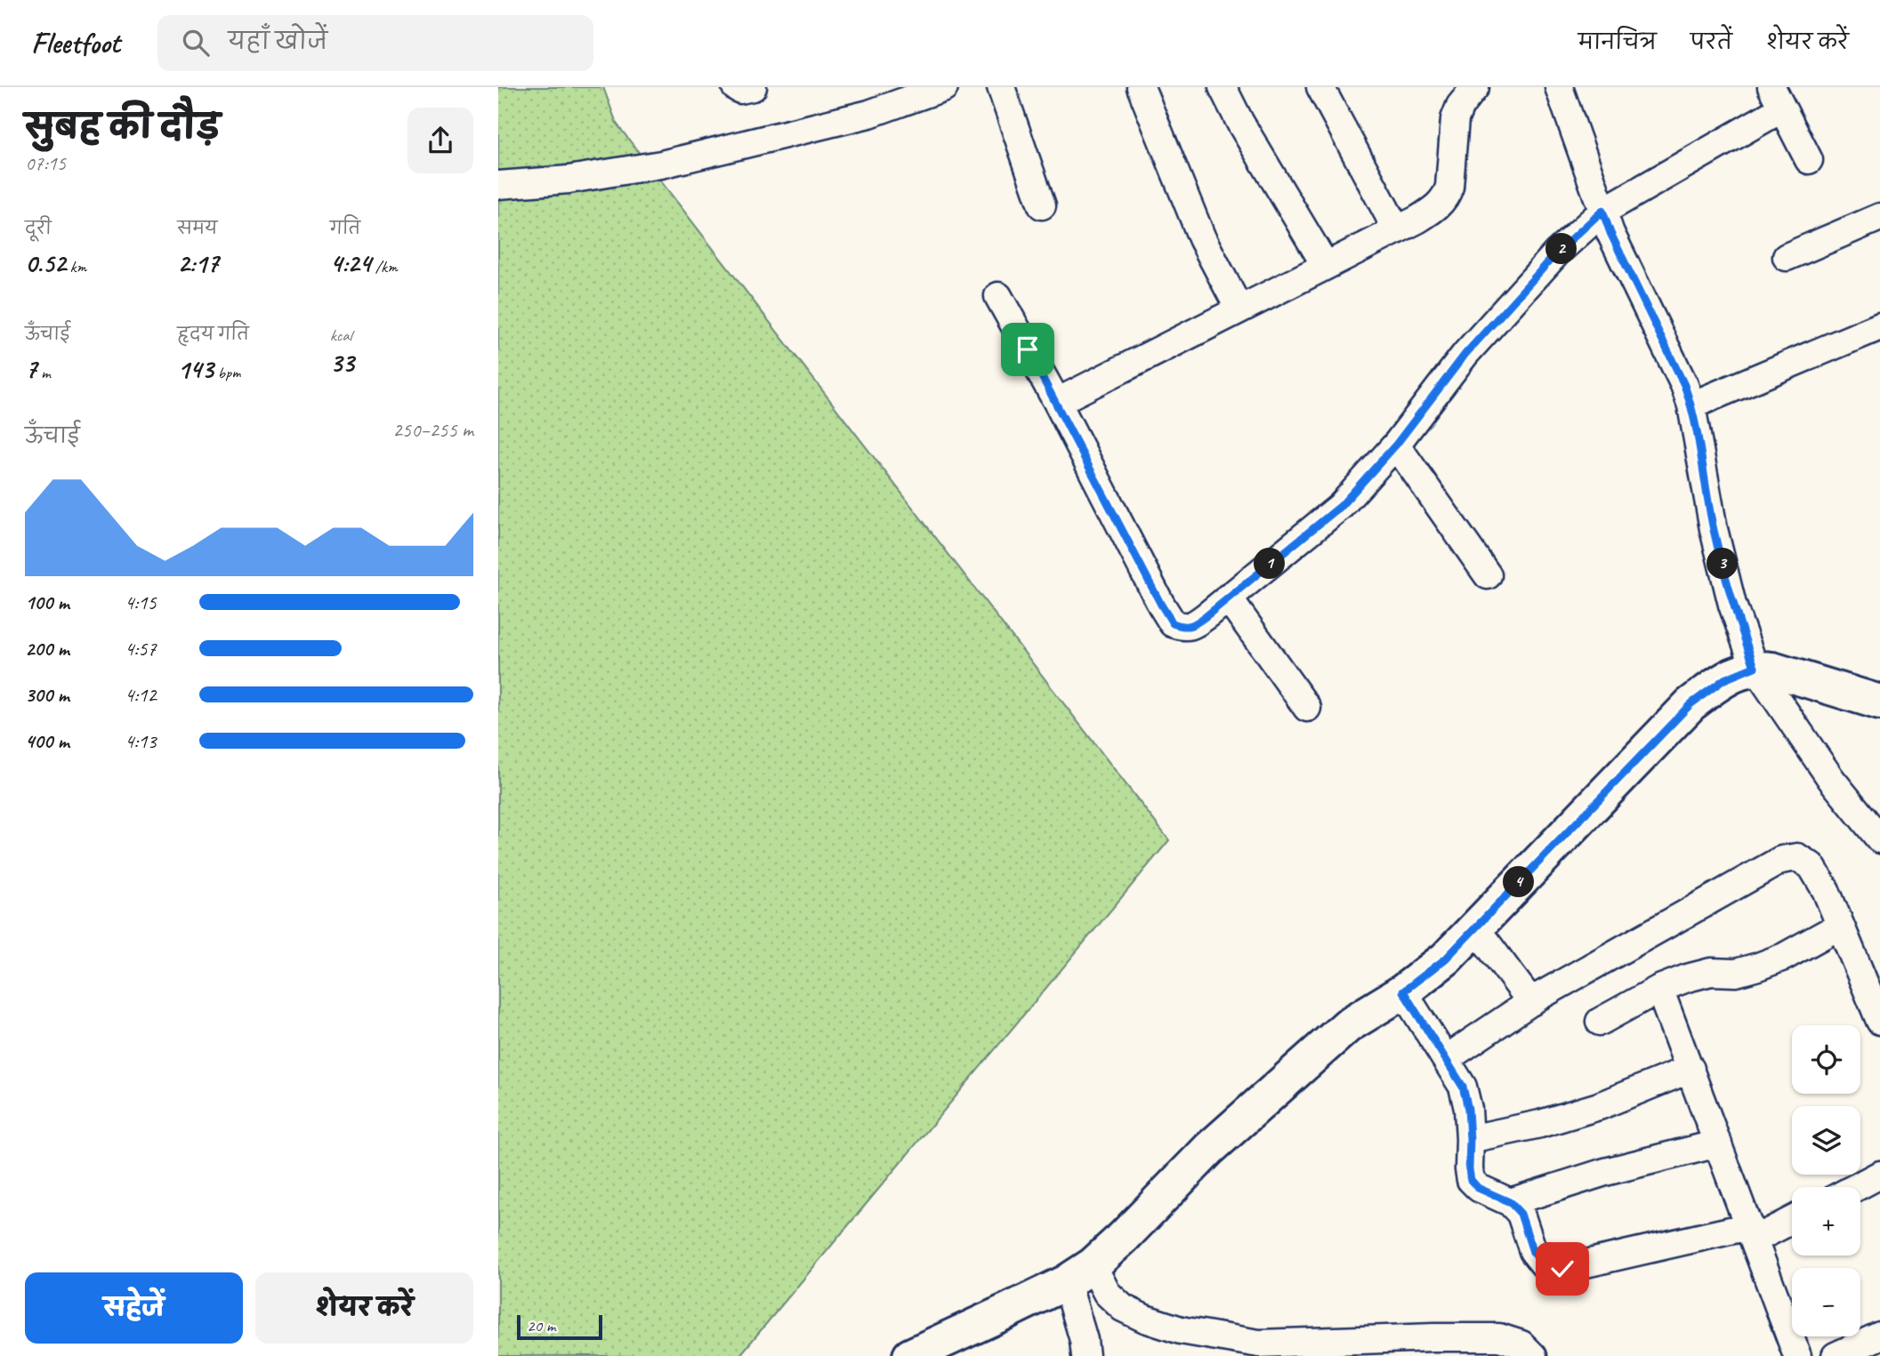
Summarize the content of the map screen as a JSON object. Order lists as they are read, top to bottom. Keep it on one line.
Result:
{"scale_bar":"20 m","page":{"header":"Fleetfoot","search":"यहाँ खोजें","nav":["मानचित्र","परतें","शेयर करें"],"heading":["सुबह की दौड़","07:15"],"stats":[["दूरी","0.52 km"],["समय","2:17"],["गति","4:24 /km"],["ऊँचाई","7 m"],["हृदय गति","143 bpm"],["kcal","33"]],"pins":["2","1","3","4"],"chart":["ऊँचाई","250–255 m"],"list":[{"name":"100 m","note":"4:15"},{"name":"200 m","note":"4:57"},{"name":"300 m","note":"4:12"},{"name":"400 m","note":"4:13"}],"map_buttons":["+","−"],"buttons":["सहेजें","शेयर करें"],"scale":"20 m"}}
